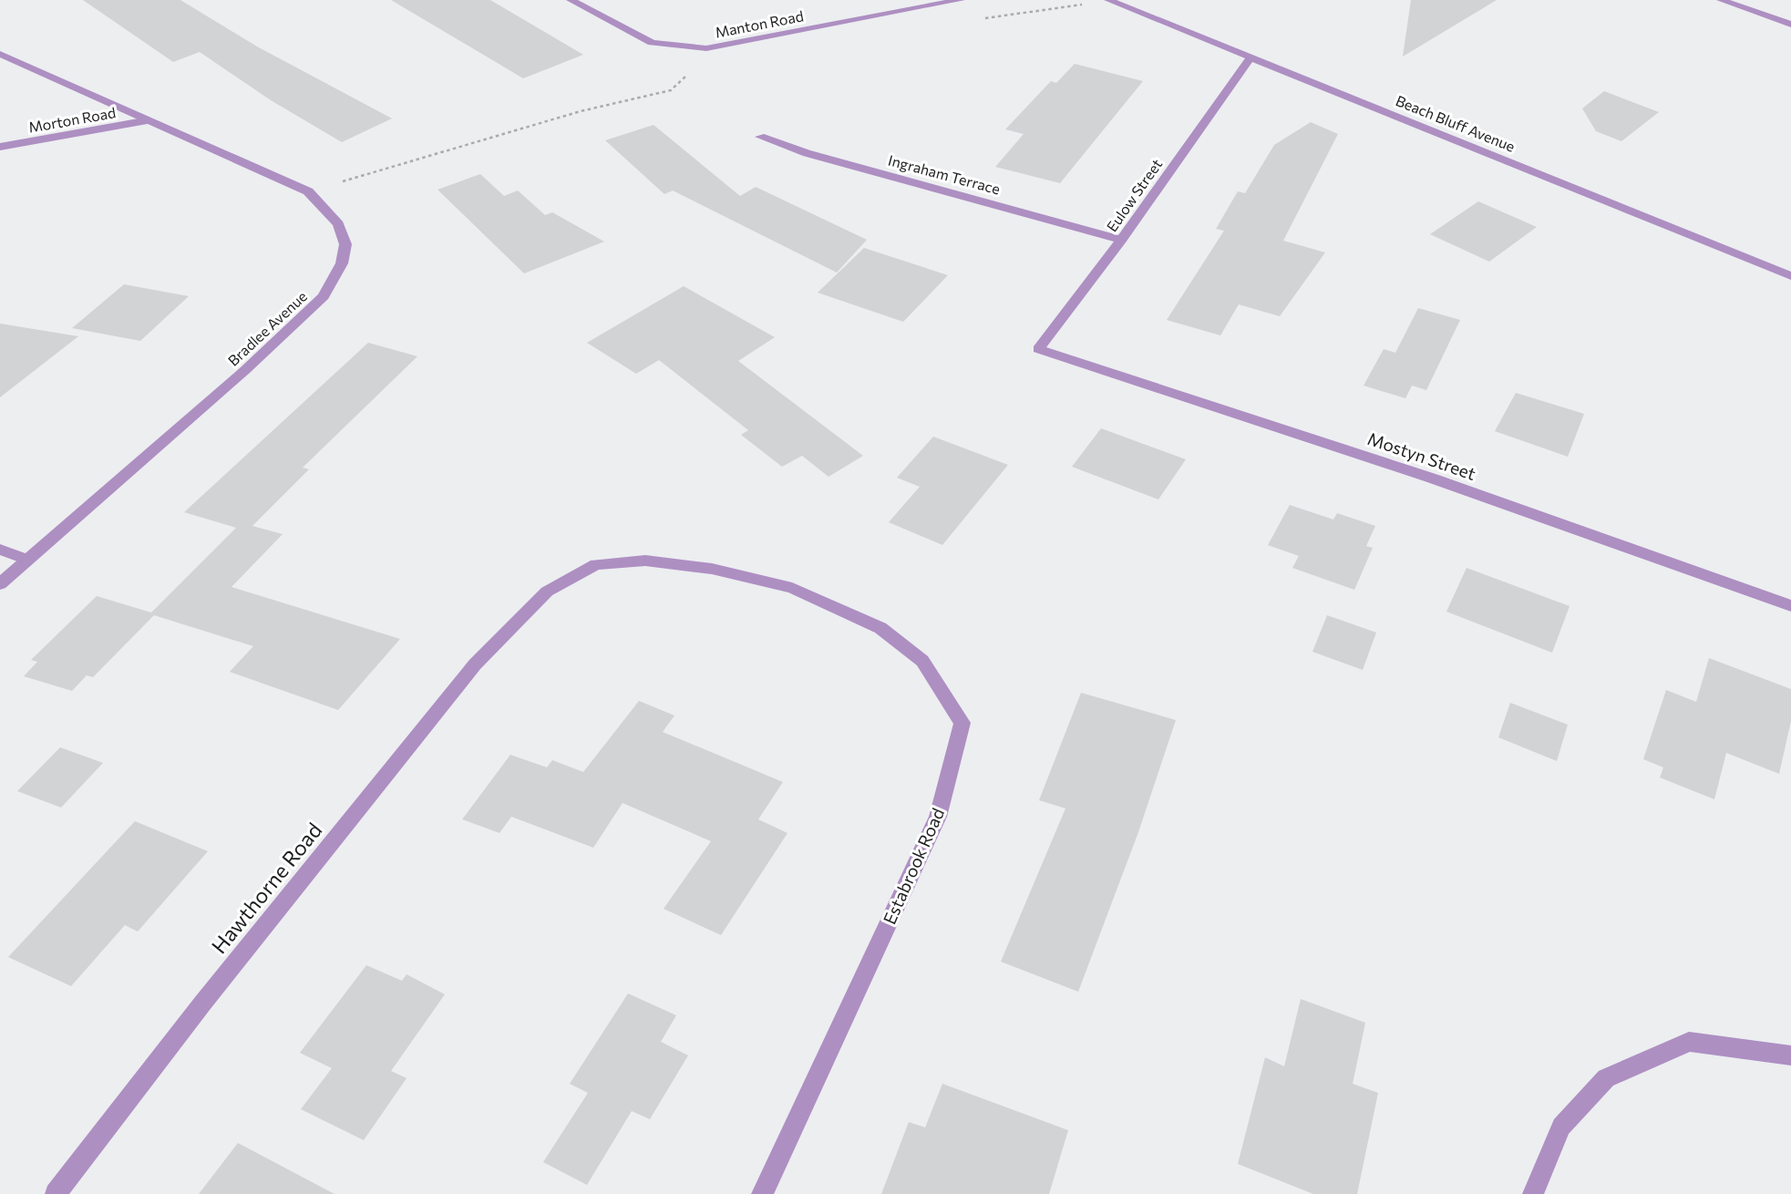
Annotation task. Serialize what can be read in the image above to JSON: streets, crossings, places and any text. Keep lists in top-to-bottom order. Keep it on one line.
{"streets":{"street":["Manton Road","Morton Road","Beach Bluff Avenue","Ingraham Terrace","Eulow Street","Bradlee Avenue","Mostyn Street","Estabrook Road","Hawthorne Road"]},"crossings":[["Morton Road","Bradlee Avenue"],["Beach Bluff Avenue","Eulow Street"],["Ingraham Terrace","Eulow Street"],["Eulow Street","Mostyn Street"],["Estabrook Road","Hawthorne Road"]]}
